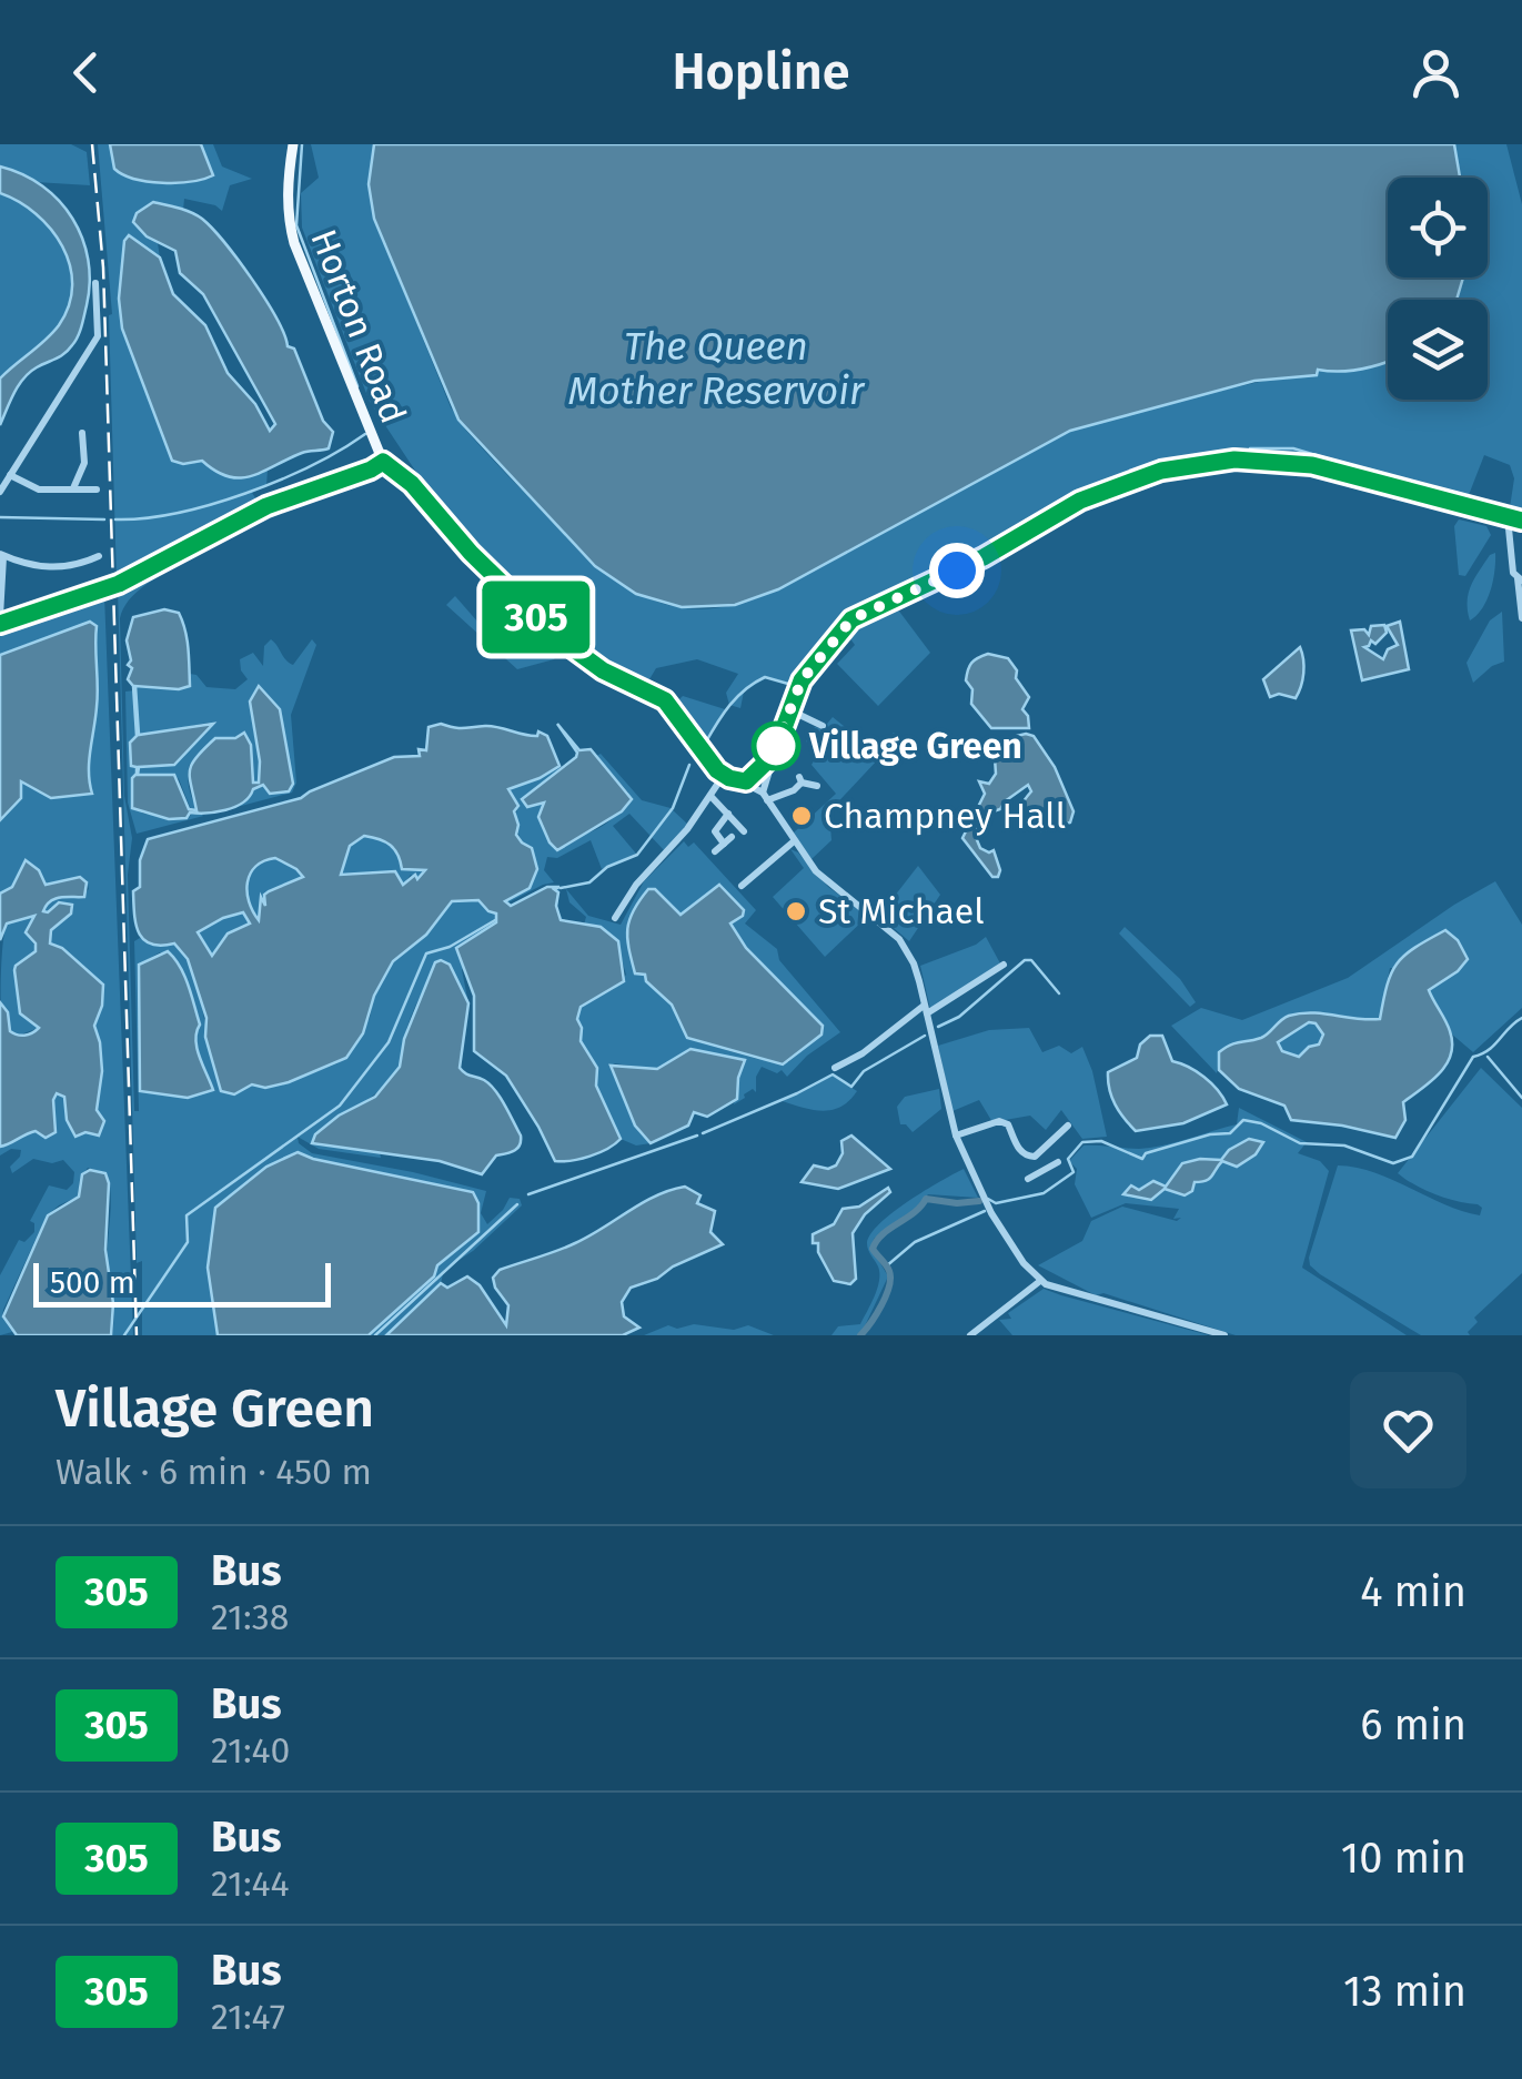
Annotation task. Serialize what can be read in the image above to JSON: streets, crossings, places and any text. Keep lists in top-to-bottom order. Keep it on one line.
{"streets":{"main road":["Horton Road"]},"water":["The Queen Mother Reservoir"],"places":["Village Green","Champney Hall","St Michael"],"lines":["bus line 305"],"scale_bar":"500 m","page":{"header":"Hopline","on_map":"305","scale":"500 m","heading":["Village Green","Walk · 6 min · 450 m"],"list":[{"mark":"305","name":"Bus","note":"21:38","value":"4 min"},{"mark":"305","name":"Bus","note":"21:40","value":"6 min"},{"mark":"305","name":"Bus","note":"21:44","value":"10 min"},{"mark":"305","name":"Bus","note":"21:47","value":"13 min"}]}}
